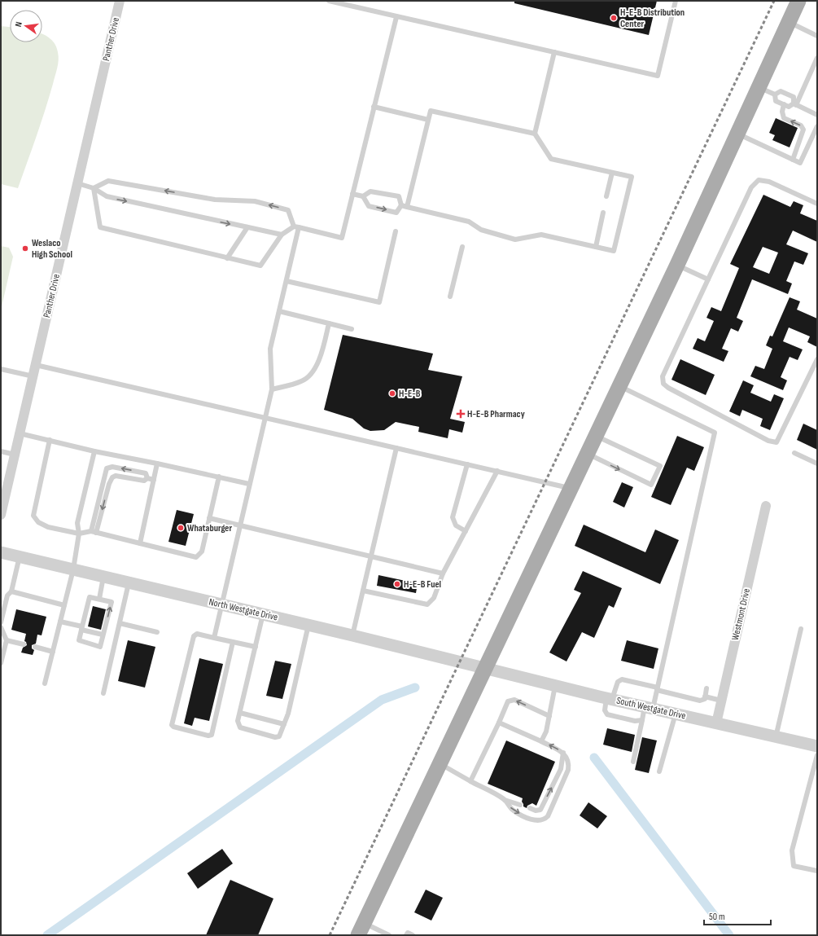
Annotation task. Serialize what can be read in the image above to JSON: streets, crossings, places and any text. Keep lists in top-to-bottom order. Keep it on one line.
{"streets":{"street":["Panther Drive","North Westgate Drive","Westmont Drive","South Westgate Drive"]},"crossings":[["North Westgate Drive","South Westgate Drive"],["Westmont Drive","South Westgate Drive"]],"places":{"other":["H-E-B Distribution Center","Weslaco High School","H-E-B","Whataburger","H-E-B Fuel"],"health":["H-E-B Pharmacy"]},"scale_bar":"50 m","north":"left"}
